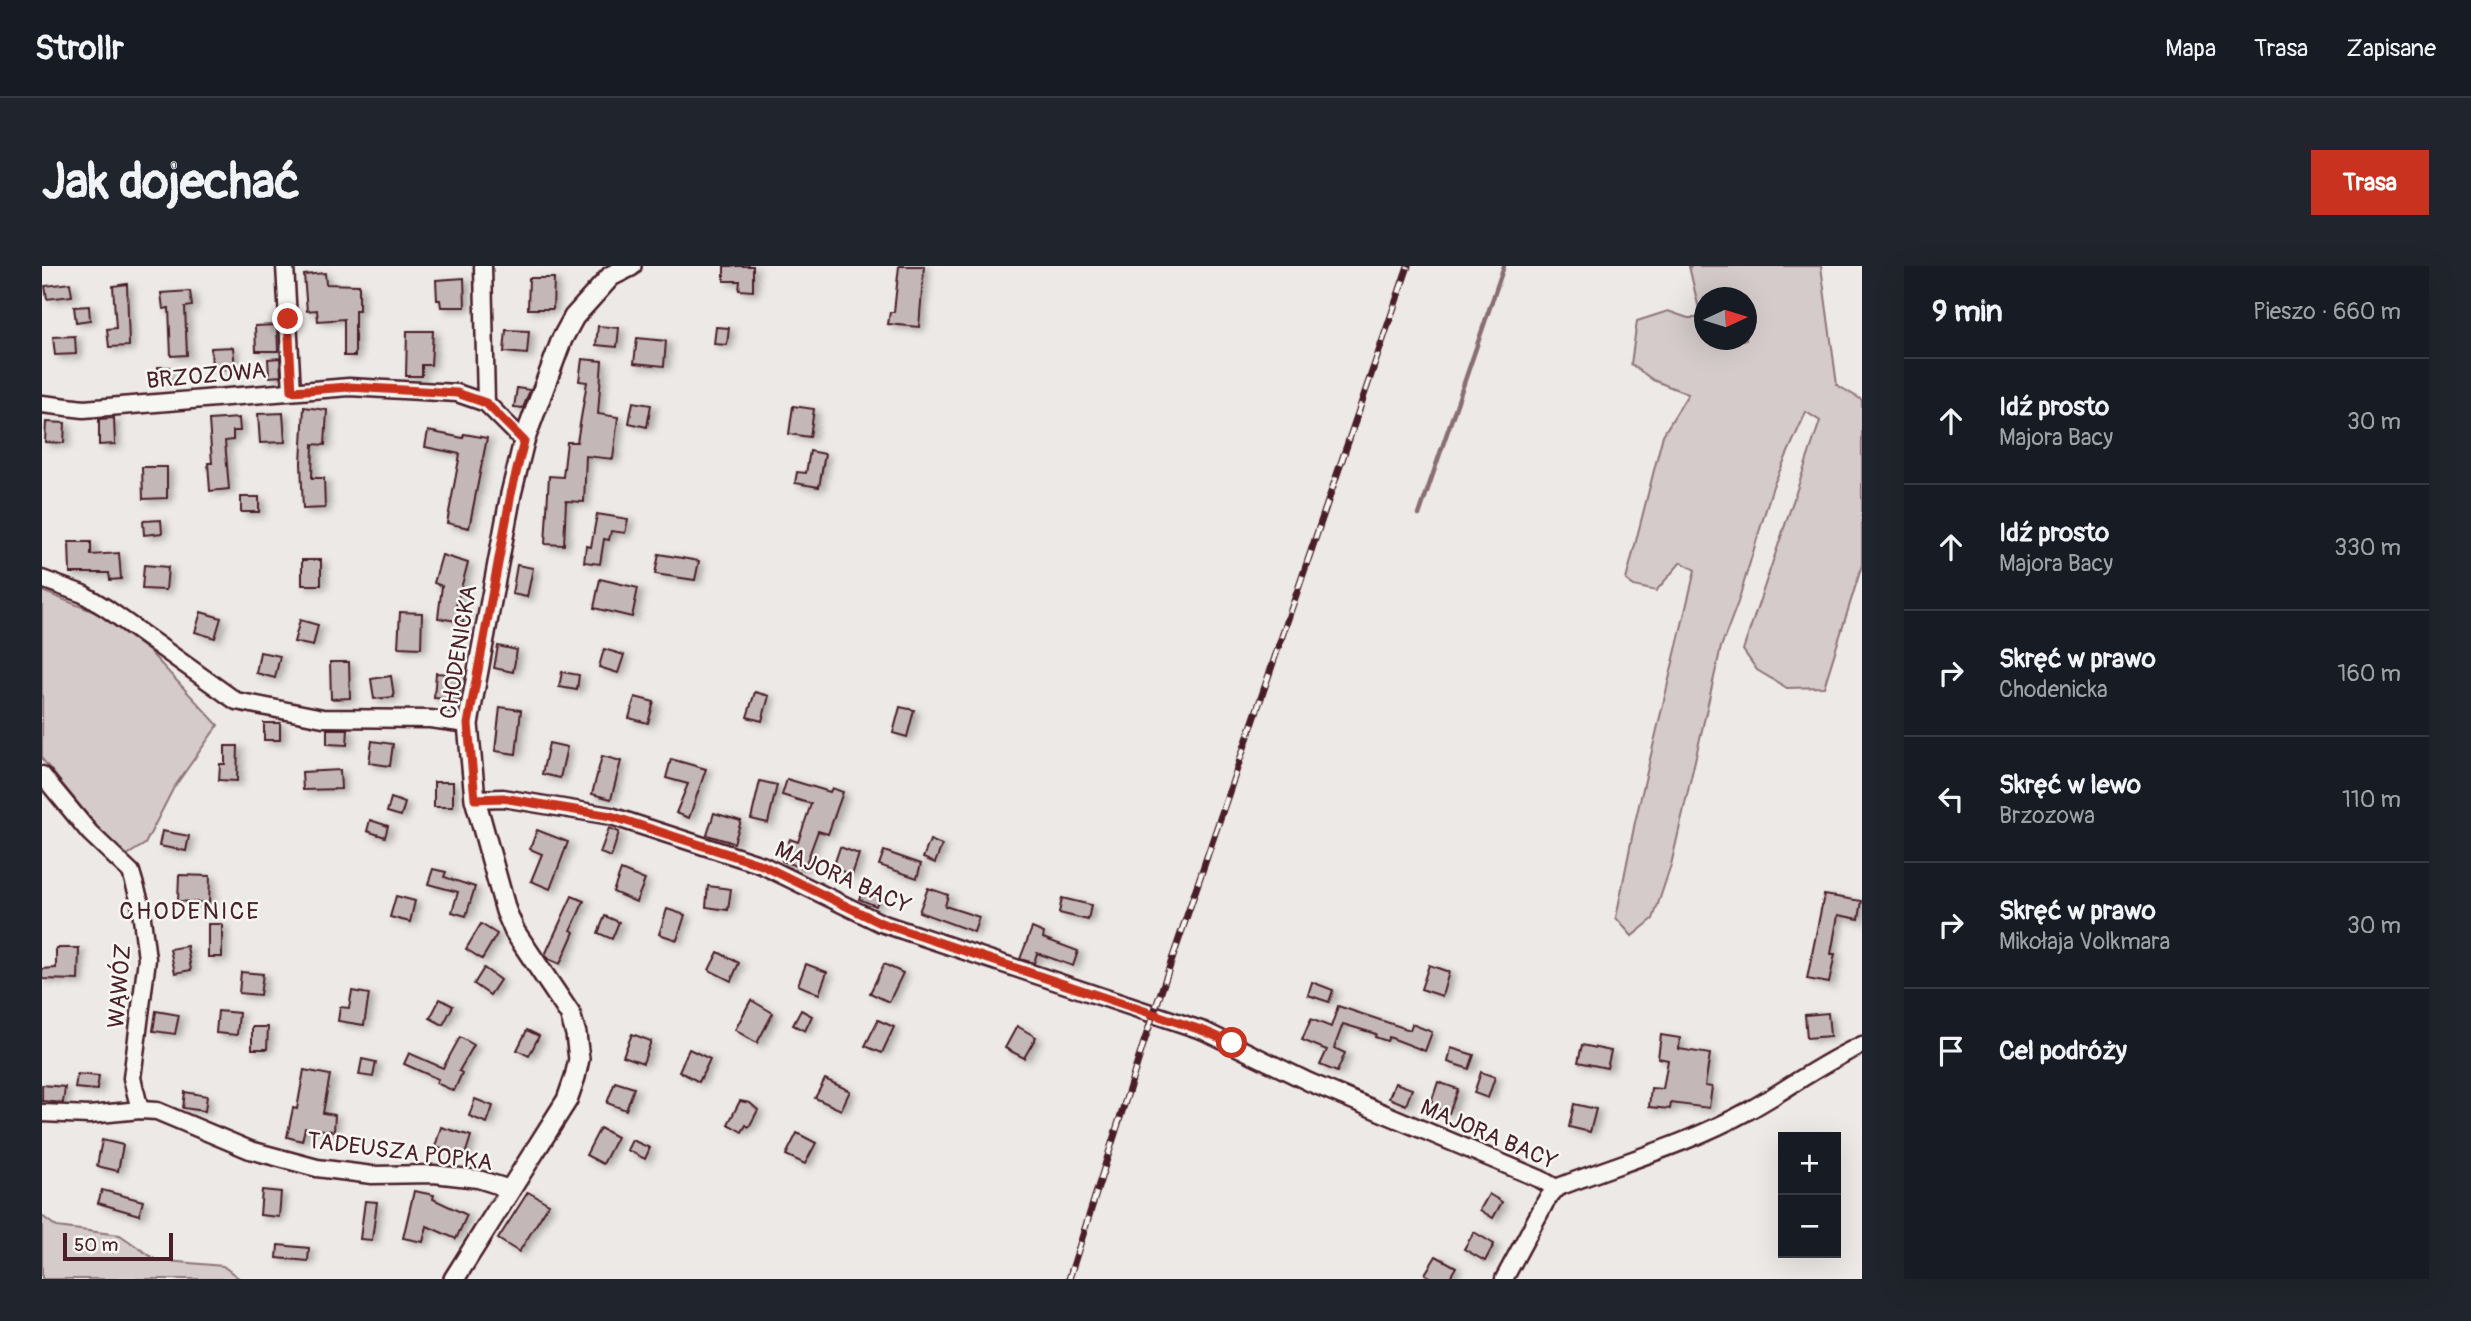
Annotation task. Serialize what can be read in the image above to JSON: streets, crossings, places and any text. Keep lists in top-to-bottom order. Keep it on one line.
{"streets":{"street":["BRZOZOWA","CHODENICKA","MAJORA BACY","WĄWÓZ","TADEUSZA POPKA"]},"crossings":[["BRZOZOWA","CHODENICKA"],["CHODENICKA","MAJORA BACY"],["CHODENICKA","TADEUSZA POPKA"],["WĄWÓZ","TADEUSZA POPKA"]],"districts":["CHODENICE"],"scale_bar":"50 m","north":"right","page":{"header":"Strollr","nav":["Mapa","Trasa","Zapisane"],"buttons":"Trasa","title":"Jak dojechać","heading":["9 min","Pieszo · 660 m"],"list":[["Idź prosto","Majora Bacy","30 m"],["Idź prosto","Majora Bacy","330 m"],["Skręć w prawo","Chodenicka","160 m"],["Skręć w lewo","Brzozowa","110 m"],["Skręć w prawo","Mikołaja Volkmara","30 m"],"Cel podróży"],"map_buttons":["+","−"],"scale":"50 m"}}
